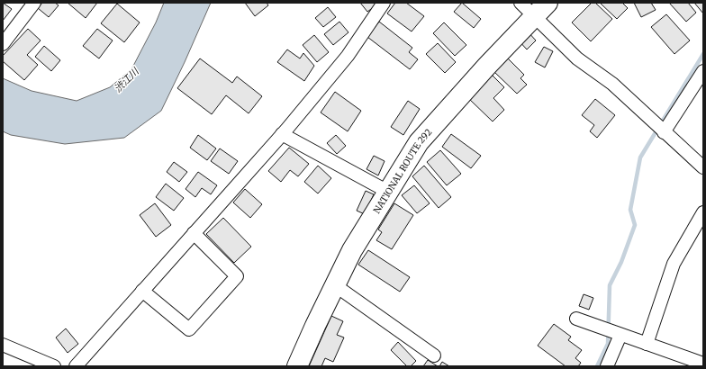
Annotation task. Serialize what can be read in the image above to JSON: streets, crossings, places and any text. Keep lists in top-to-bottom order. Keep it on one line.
{"streets":{"highway":["NATIONAL ROUTE 292"]},"water":["渋江川"]}
